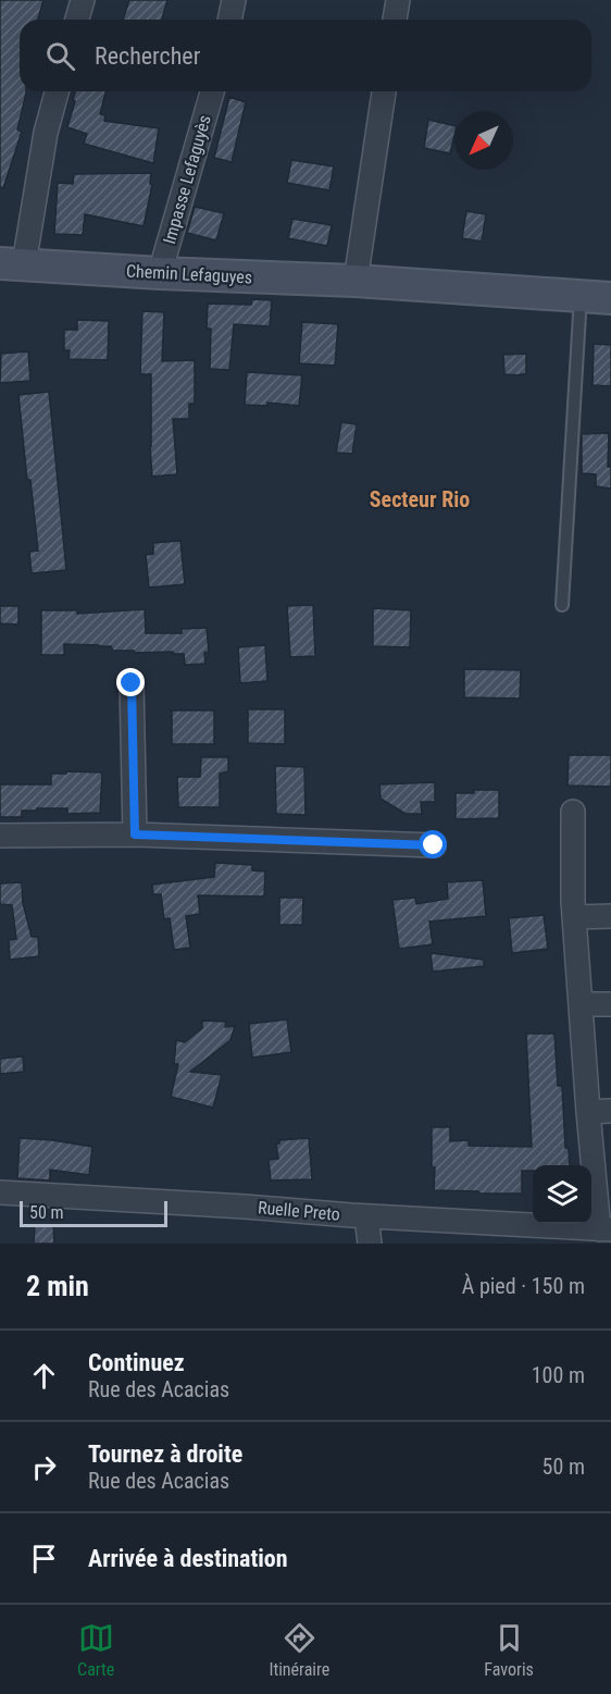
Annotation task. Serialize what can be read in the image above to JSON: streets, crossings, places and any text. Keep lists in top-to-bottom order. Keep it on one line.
{"streets":{"main road":["Chemin Lefaguyes"],"street":["Impasse Lefaguyès","Ruelle Preto"]},"crossings":[["Impasse Lefaguyès","Chemin Lefaguyes"]],"districts":["Secteur Rio"],"scale_bar":"50 m","north":"bottom left","page":{"search":"Rechercher","scale":"50 m","heading":["2 min","À pied · 150 m"],"list":[["Continuez","Rue des Acacias","100 m"],["Tournez à droite","Rue des Acacias","50 m"],"Arrivée à destination"],"nav":["Carte","Itinéraire","Favoris"]}}
